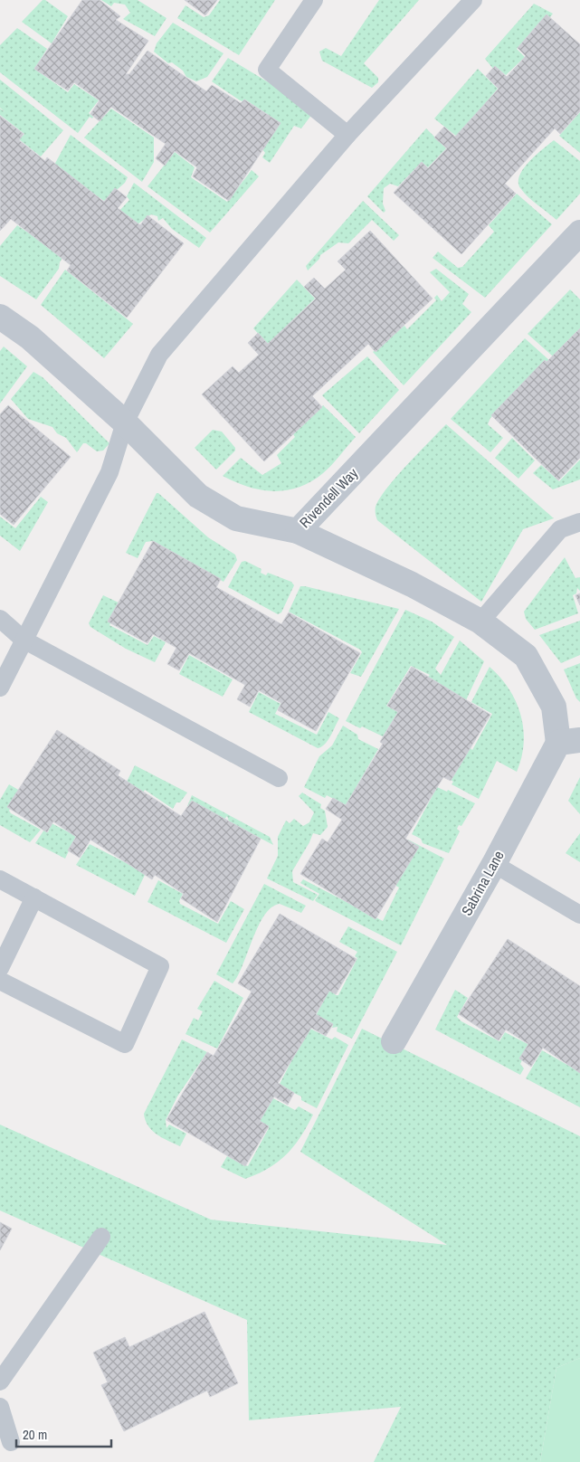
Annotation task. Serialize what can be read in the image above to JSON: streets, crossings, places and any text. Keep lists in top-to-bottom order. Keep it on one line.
{"streets":{"street":["Rivendell Way","Sabrina Lane"]},"scale_bar":"20 m"}
